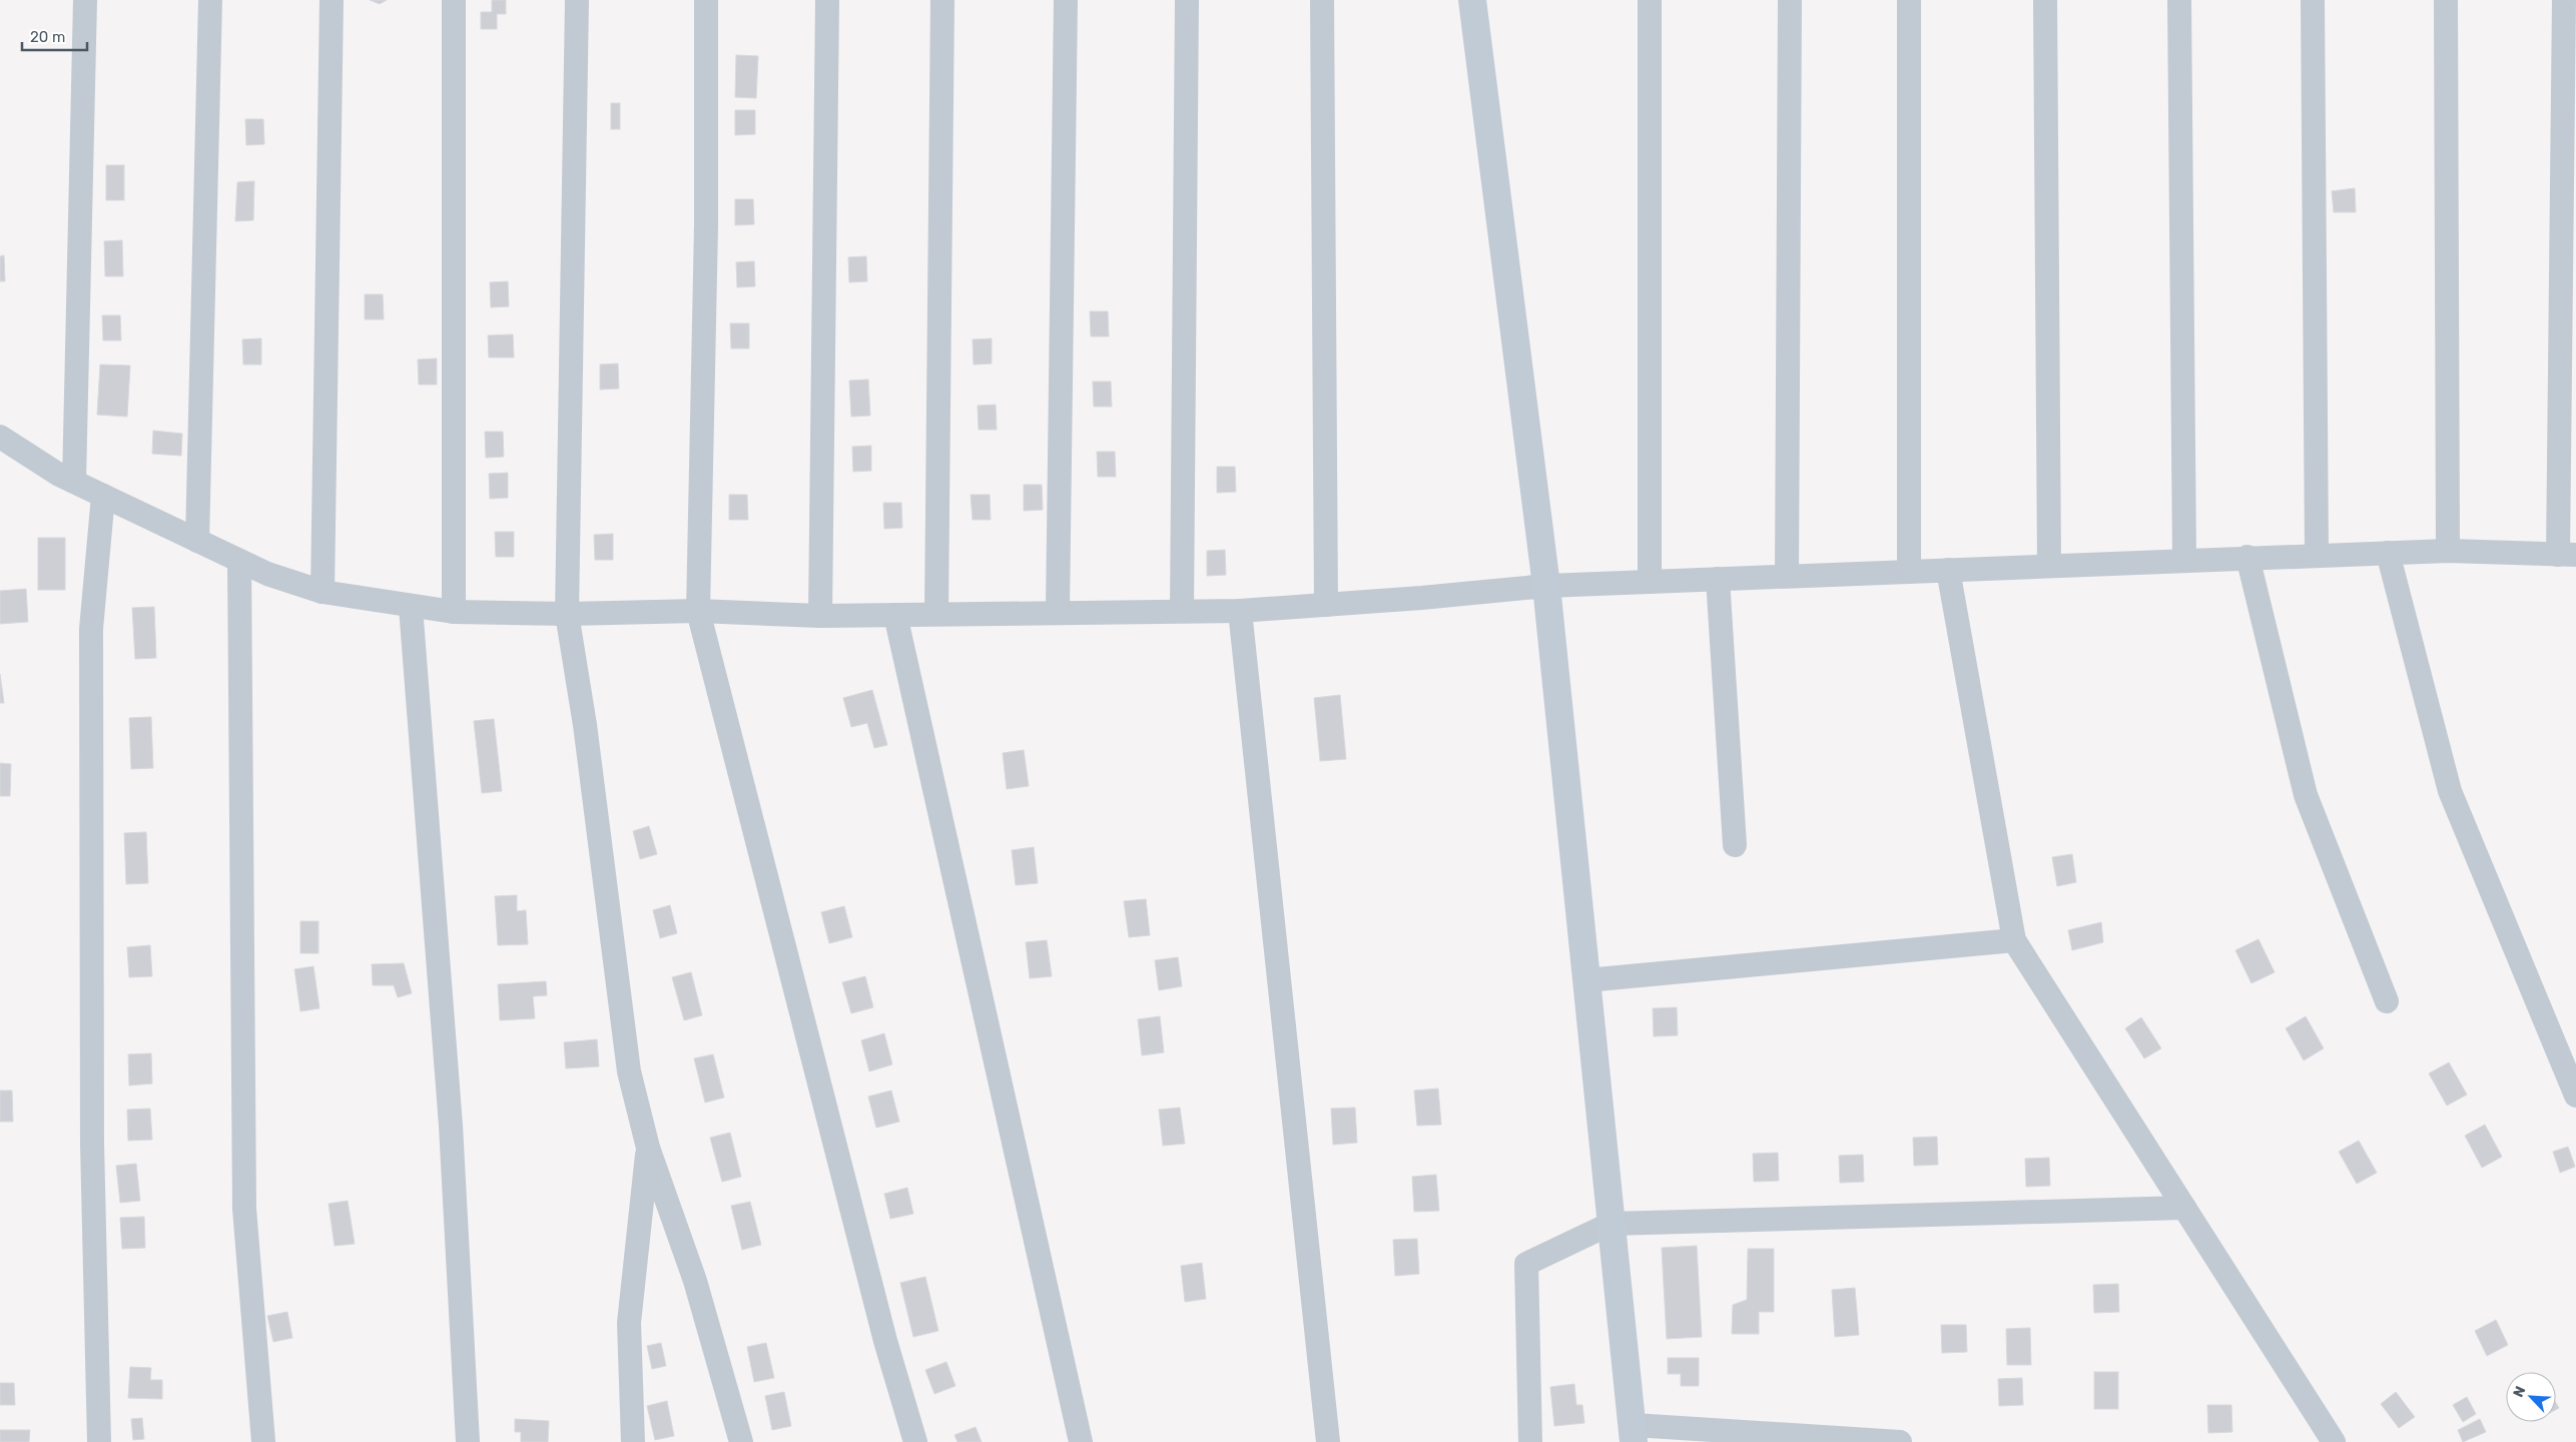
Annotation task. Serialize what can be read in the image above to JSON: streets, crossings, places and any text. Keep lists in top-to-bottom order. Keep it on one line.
{"scale_bar":"20 m","north":"top left"}
